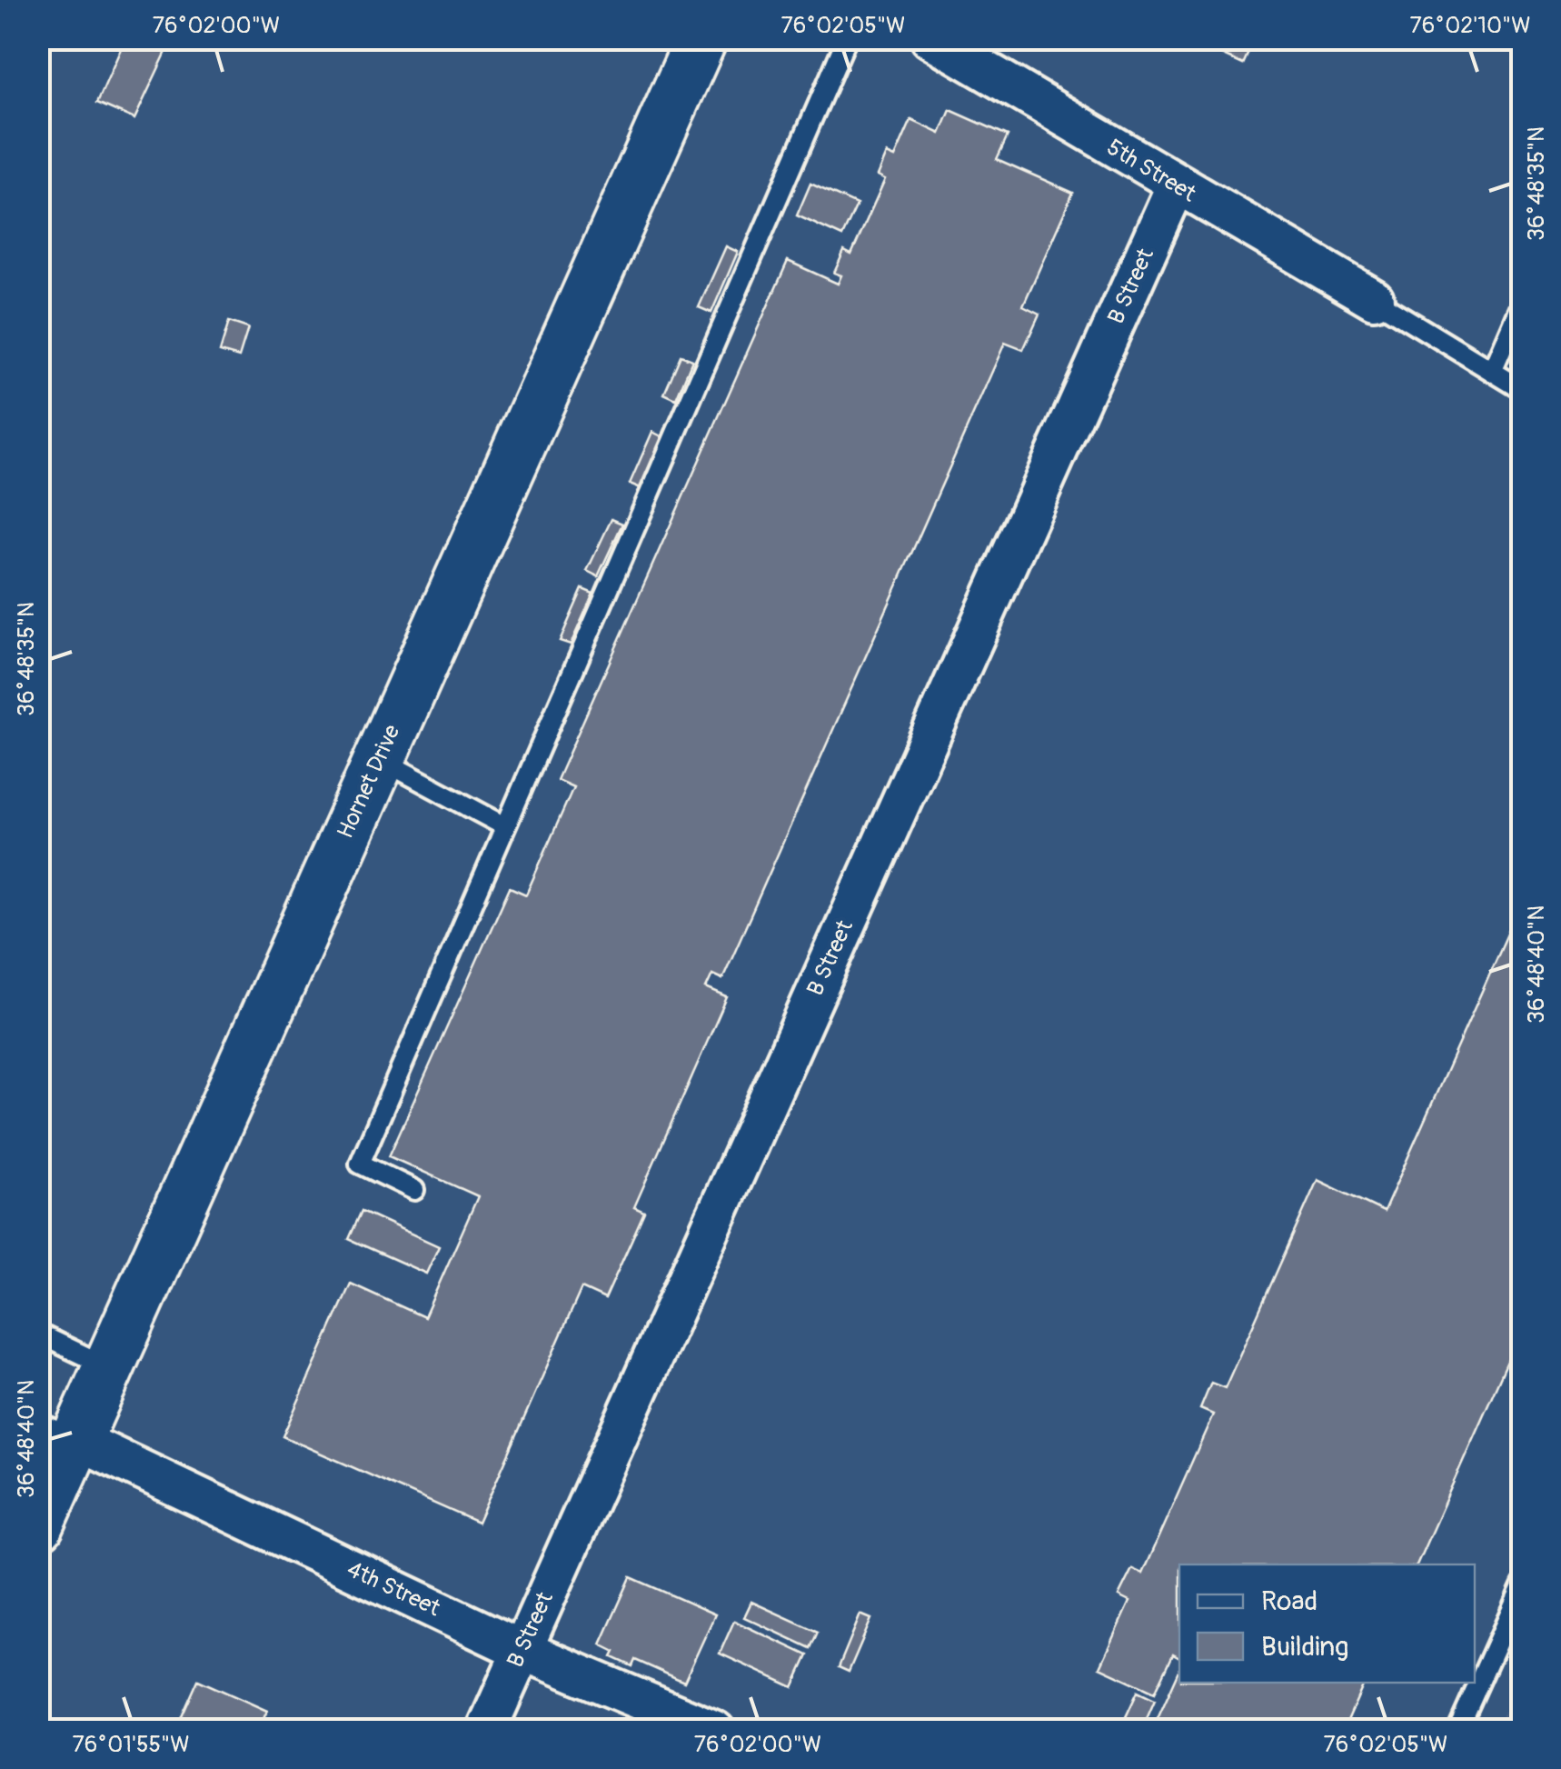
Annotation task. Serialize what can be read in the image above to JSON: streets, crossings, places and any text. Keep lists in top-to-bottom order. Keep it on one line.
{"streets":{"main road":["Hornet Drive"],"street":["5th Street","B Street","4th Street"]},"crossings":[["5th Street","B Street"],["B Street","4th Street"],["Hornet Drive","4th Street"]],"legend":["Road","Building"],"coordinates":["76°02'00\"W","76°02'05\"W","76°02'10\"W","36°48'35\"N","36°48'40\"N","76°01'55\"W"]}
